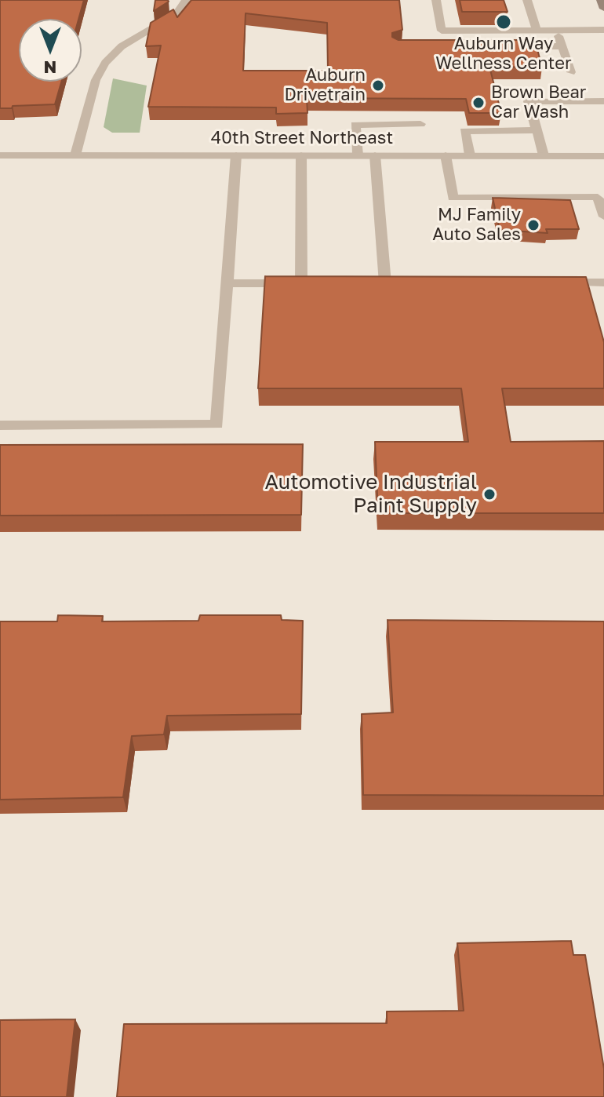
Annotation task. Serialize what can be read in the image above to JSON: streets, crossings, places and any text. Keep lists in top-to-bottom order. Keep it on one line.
{"streets":{"street":["40th Street Northeast"]},"places":["Auburn Way Wellness Center","Auburn Drivetrain","Brown Bear Car Wash","MJ Family Auto Sales","Automotive Industrial Paint Supply"],"north":"bottom"}
